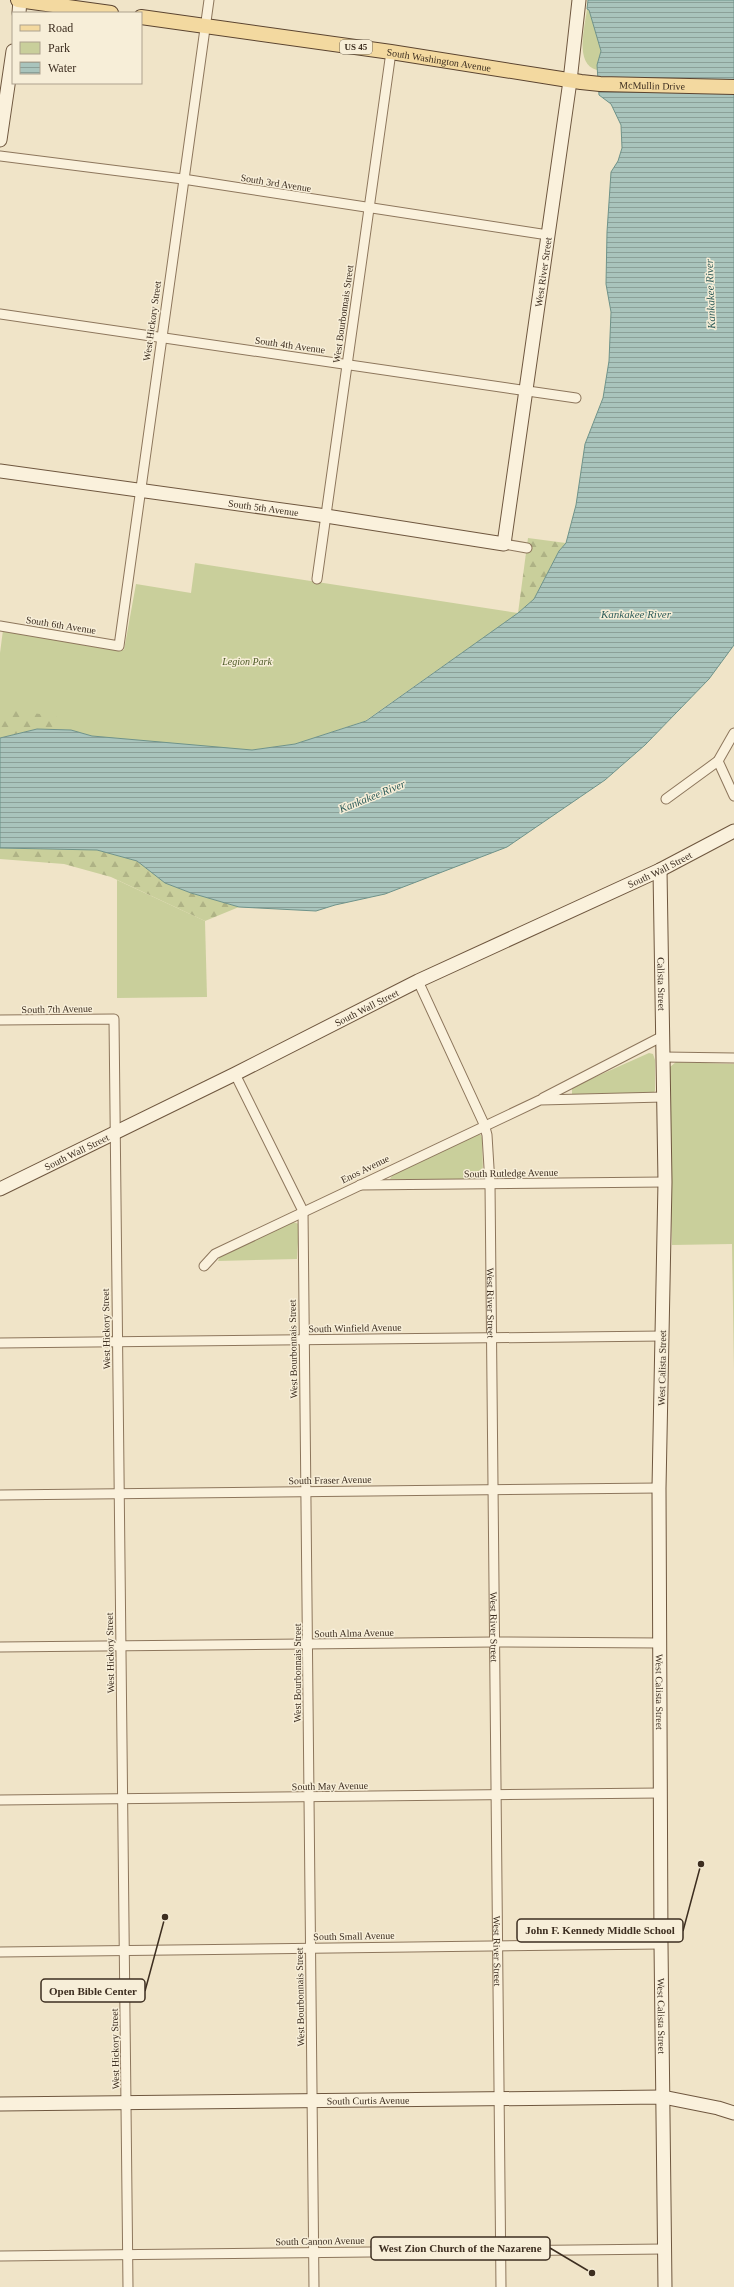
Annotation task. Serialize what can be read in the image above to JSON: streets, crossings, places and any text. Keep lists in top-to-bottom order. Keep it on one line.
{"streets":{"main road":["US 45","South Washington Avenue","McMullin Drive"],"street":["South 3rd Avenue","West River Street","West Bourbonnais Street","West Hickory Street","South 4th Avenue","South 5th Avenue","South 6th Avenue","South Wall Street","Calista Street","South 7th Avenue","Enos Avenue","South Rutledge Avenue","South Winfield Avenue","West Calista Street","South Fraser Avenue","South Alma Avenue","South May Avenue","South Small Avenue","South Curtis Avenue","South Cannon Avenue"]},"crossings":[["South Washington Avenue","McMullin Drive"],["South Washington Avenue","West River Street"],["South Washington Avenue","West Bourbonnais Street"],["South Washington Avenue","West Hickory Street"],["McMullin Drive","West River Street"],["South 3rd Avenue","West River Street"],["South 3rd Avenue","West Bourbonnais Street"],["South 3rd Avenue","West Hickory Street"],["West River Street","South 4th Avenue"],["West River Street","South 5th Avenue"],["West River Street","South Wall Street"],["West River Street","Enos Avenue"],["West River Street","South Rutledge Avenue"],["West River Street","South Winfield Avenue"],["West River Street","South Fraser Avenue"],["West River Street","South Alma Avenue"],["West River Street","South May Avenue"],["West River Street","South Small Avenue"],["West River Street","South Curtis Avenue"],["West River Street","South Cannon Avenue"],["West Bourbonnais Street","South 4th Avenue"],["West Bourbonnais Street","South 5th Avenue"],["West Bourbonnais Street","South Wall Street"],["West Bourbonnais Street","Enos Avenue"],["West Bourbonnais Street","South Winfield Avenue"],["West Bourbonnais Street","South Fraser Avenue"],["West Bourbonnais Street","South Alma Avenue"],["West Bourbonnais Street","South May Avenue"],["West Bourbonnais Street","South Small Avenue"],["West Bourbonnais Street","South Curtis Avenue"],["West Bourbonnais Street","South Cannon Avenue"],["West Hickory Street","South 4th Avenue"],["West Hickory Street","South 5th Avenue"],["West Hickory Street","South 6th Avenue"],["West Hickory Street","South Wall Street"],["West Hickory Street","South 7th Avenue"],["West Hickory Street","South Winfield Avenue"],["West Hickory Street","South Fraser Avenue"],["West Hickory Street","South Alma Avenue"],["West Hickory Street","South May Avenue"],["West Hickory Street","South Small Avenue"],["West Hickory Street","South Curtis Avenue"],["West Hickory Street","South Cannon Avenue"],["South Wall Street","Calista Street"],["Calista Street","Enos Avenue"],["Calista Street","West Calista Street"],["Enos Avenue","South Rutledge Avenue"],["Enos Avenue","West Calista Street"],["South Rutledge Avenue","West Calista Street"],["South Winfield Avenue","West Calista Street"],["West Calista Street","South Fraser Avenue"],["West Calista Street","South Alma Avenue"],["West Calista Street","South May Avenue"],["West Calista Street","South Small Avenue"],["West Calista Street","South Curtis Avenue"],["West Calista Street","South Cannon Avenue"]],"water":["Kankakee River"],"parks":["Legion Park"],"places":["John F. Kennedy Middle School","Open Bible Center","West Zion Church of the Nazarene"],"legend":["Road","Park","Water"]}
